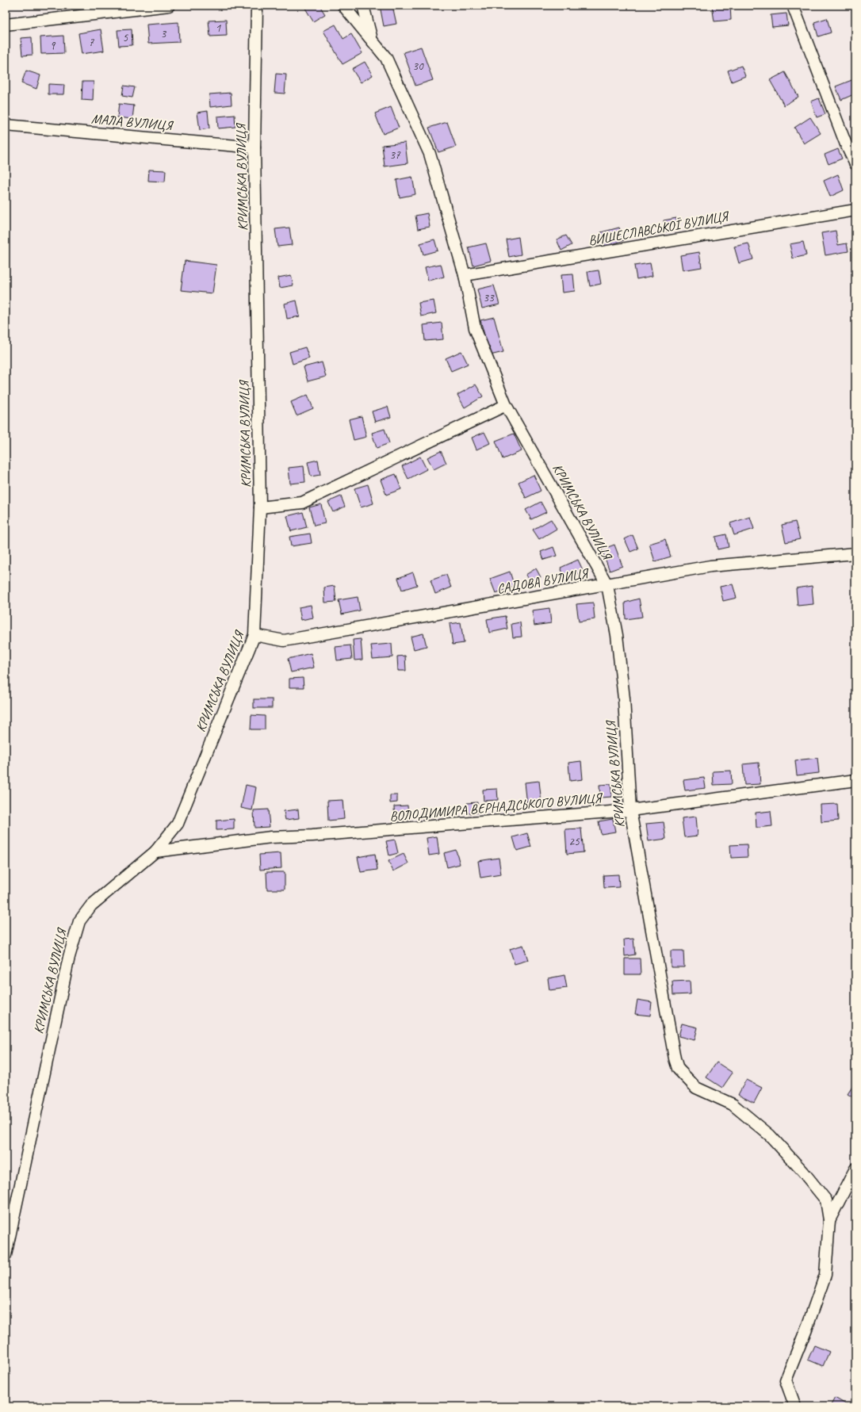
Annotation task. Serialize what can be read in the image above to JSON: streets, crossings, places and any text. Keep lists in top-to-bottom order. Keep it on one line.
{"streets":{"street":["МАЛА ВУЛИЦЯ","КРИМСЬКА ВУЛИЦЯ","ВИШЕСЛАВСЬКОЇ ВУЛИЦЯ","САДОВА ВУЛИЦЯ","ВОЛОДИМИРА ВЕРНАДСЬКОГО ВУЛИЦЯ"]},"crossings":[["МАЛА ВУЛИЦЯ","КРИМСЬКА ВУЛИЦЯ"],["КРИМСЬКА ВУЛИЦЯ","ВИШЕСЛАВСЬКОЇ ВУЛИЦЯ"],["КРИМСЬКА ВУЛИЦЯ","САДОВА ВУЛИЦЯ"],["КРИМСЬКА ВУЛИЦЯ","ВОЛОДИМИРА ВЕРНАДСЬКОГО ВУЛИЦЯ"]],"house_numbers":["1","3","5","7","9","30","37","33","25"]}
